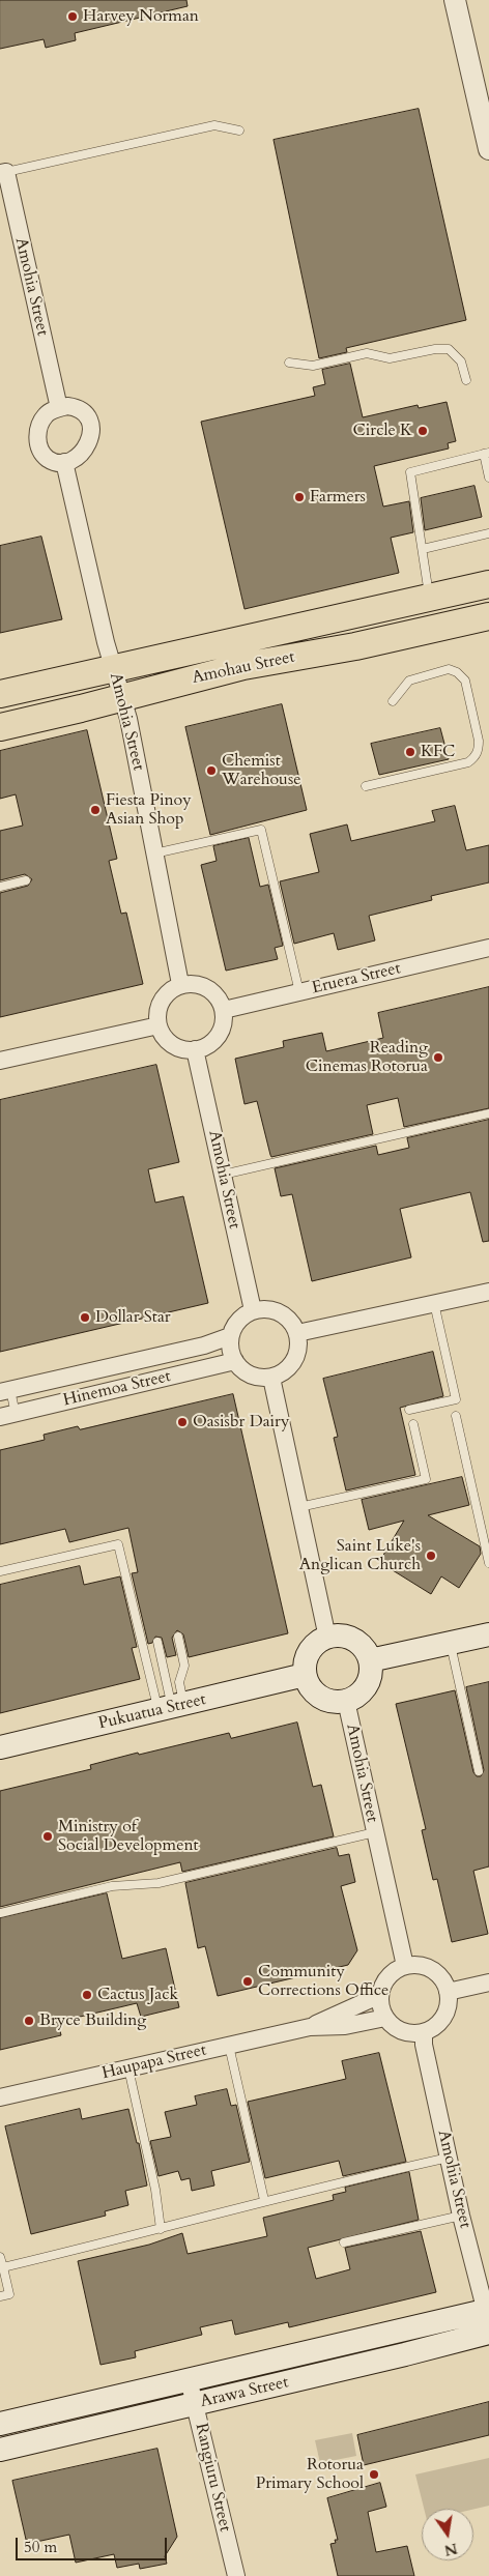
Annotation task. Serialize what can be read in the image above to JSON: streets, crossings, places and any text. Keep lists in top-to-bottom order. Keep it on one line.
{"streets":{"main road":["Amohia Street","Amohau Street","Pukuatua Street","Arawa Street"],"street":["Eruera Street","Hinemoa Street","Haupapa Street","Rangiuru Street"]},"crossings":[["Amohia Street","Amohau Street"],["Amohia Street","Eruera Street"],["Amohia Street","Hinemoa Street"],["Amohia Street","Pukuatua Street"],["Amohia Street","Haupapa Street"],["Amohia Street","Arawa Street"],["Arawa Street","Rangiuru Street"]],"places":["Harvey Norman","Circle K","Farmers","KFC","Chemist Warehouse","Fiesta Pinoy Asian Shop","Reading Cinemas Rotorua","Dollar Star","Oasisbr Dairy","Saint Luke's Anglican Church","Ministry of Social Development","Community Corrections Office","Cactus Jack","Bryce Building","Rotorua Primary School"],"scale_bar":"50 m","north":"bottom"}
